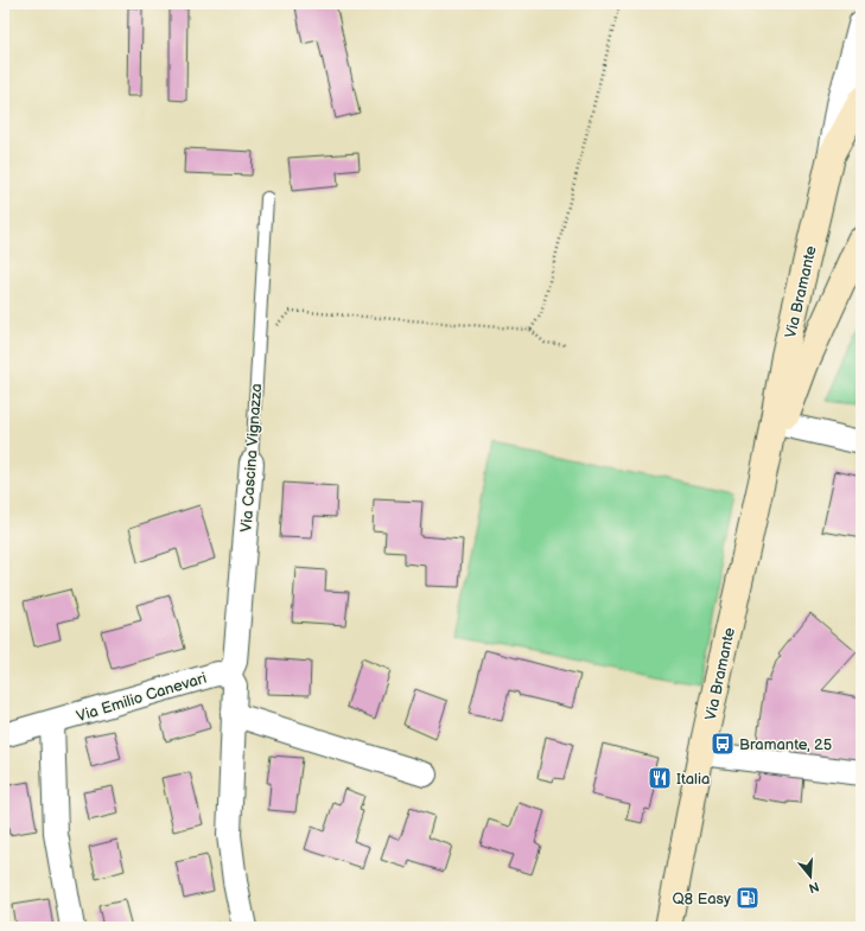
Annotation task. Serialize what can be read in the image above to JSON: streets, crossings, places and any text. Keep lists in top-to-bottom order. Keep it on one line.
{"streets":{"main road":["Via Bramante"],"street":["Via Cascina Vignazza","Via Emilio Canevari"]},"crossings":[["Via Cascina Vignazza","Via Emilio Canevari"]],"places":{"bus stop":["Bramante, 25"],"restaurant":["Italia"],"fuel station":["Q8 Easy"]},"north":"bottom"}
